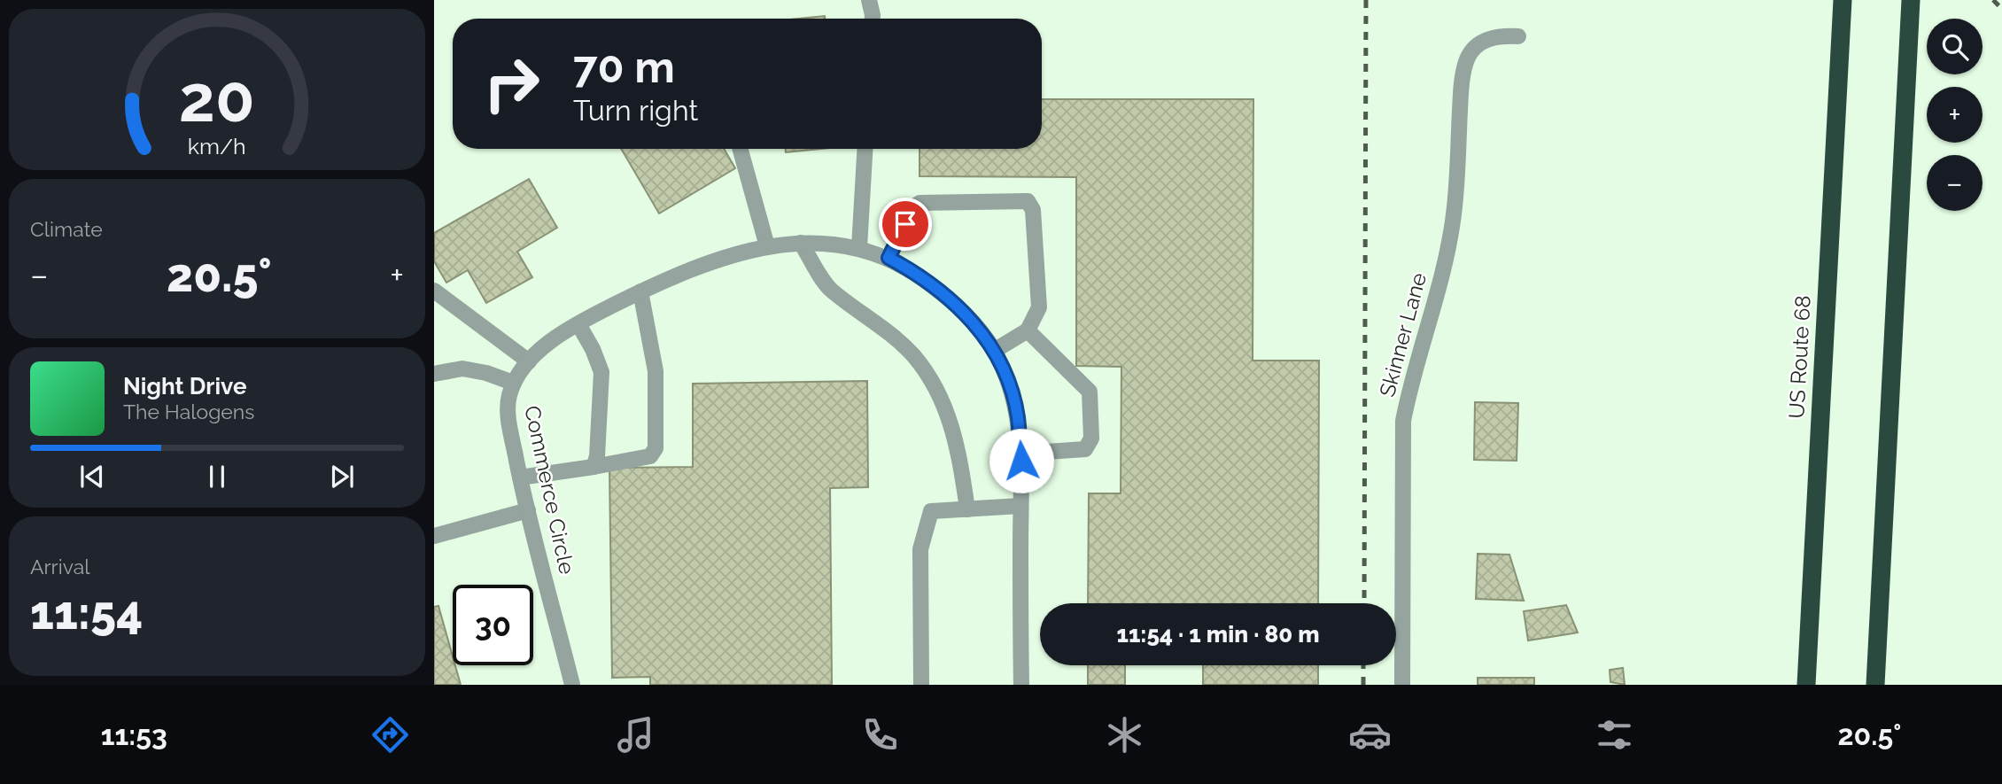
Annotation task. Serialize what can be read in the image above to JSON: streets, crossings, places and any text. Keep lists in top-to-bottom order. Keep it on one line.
{"streets":{"highway":["US Route 68"],"street":["Skinner Lane","Commerce Circle"]},"page":{"map_buttons":["+","−"],"turn":["70 m","Turn right"],"tile":["Climate",["Arrival","11:54"]],"heat":["−","20.5°","+"],"song":["Night Drive","The Halogens"],"limit":"30","trip":"11:54 · 1 min · 80 m","tabs":["11:53","20.5°"],"gauge":["20","km/h"]}}
